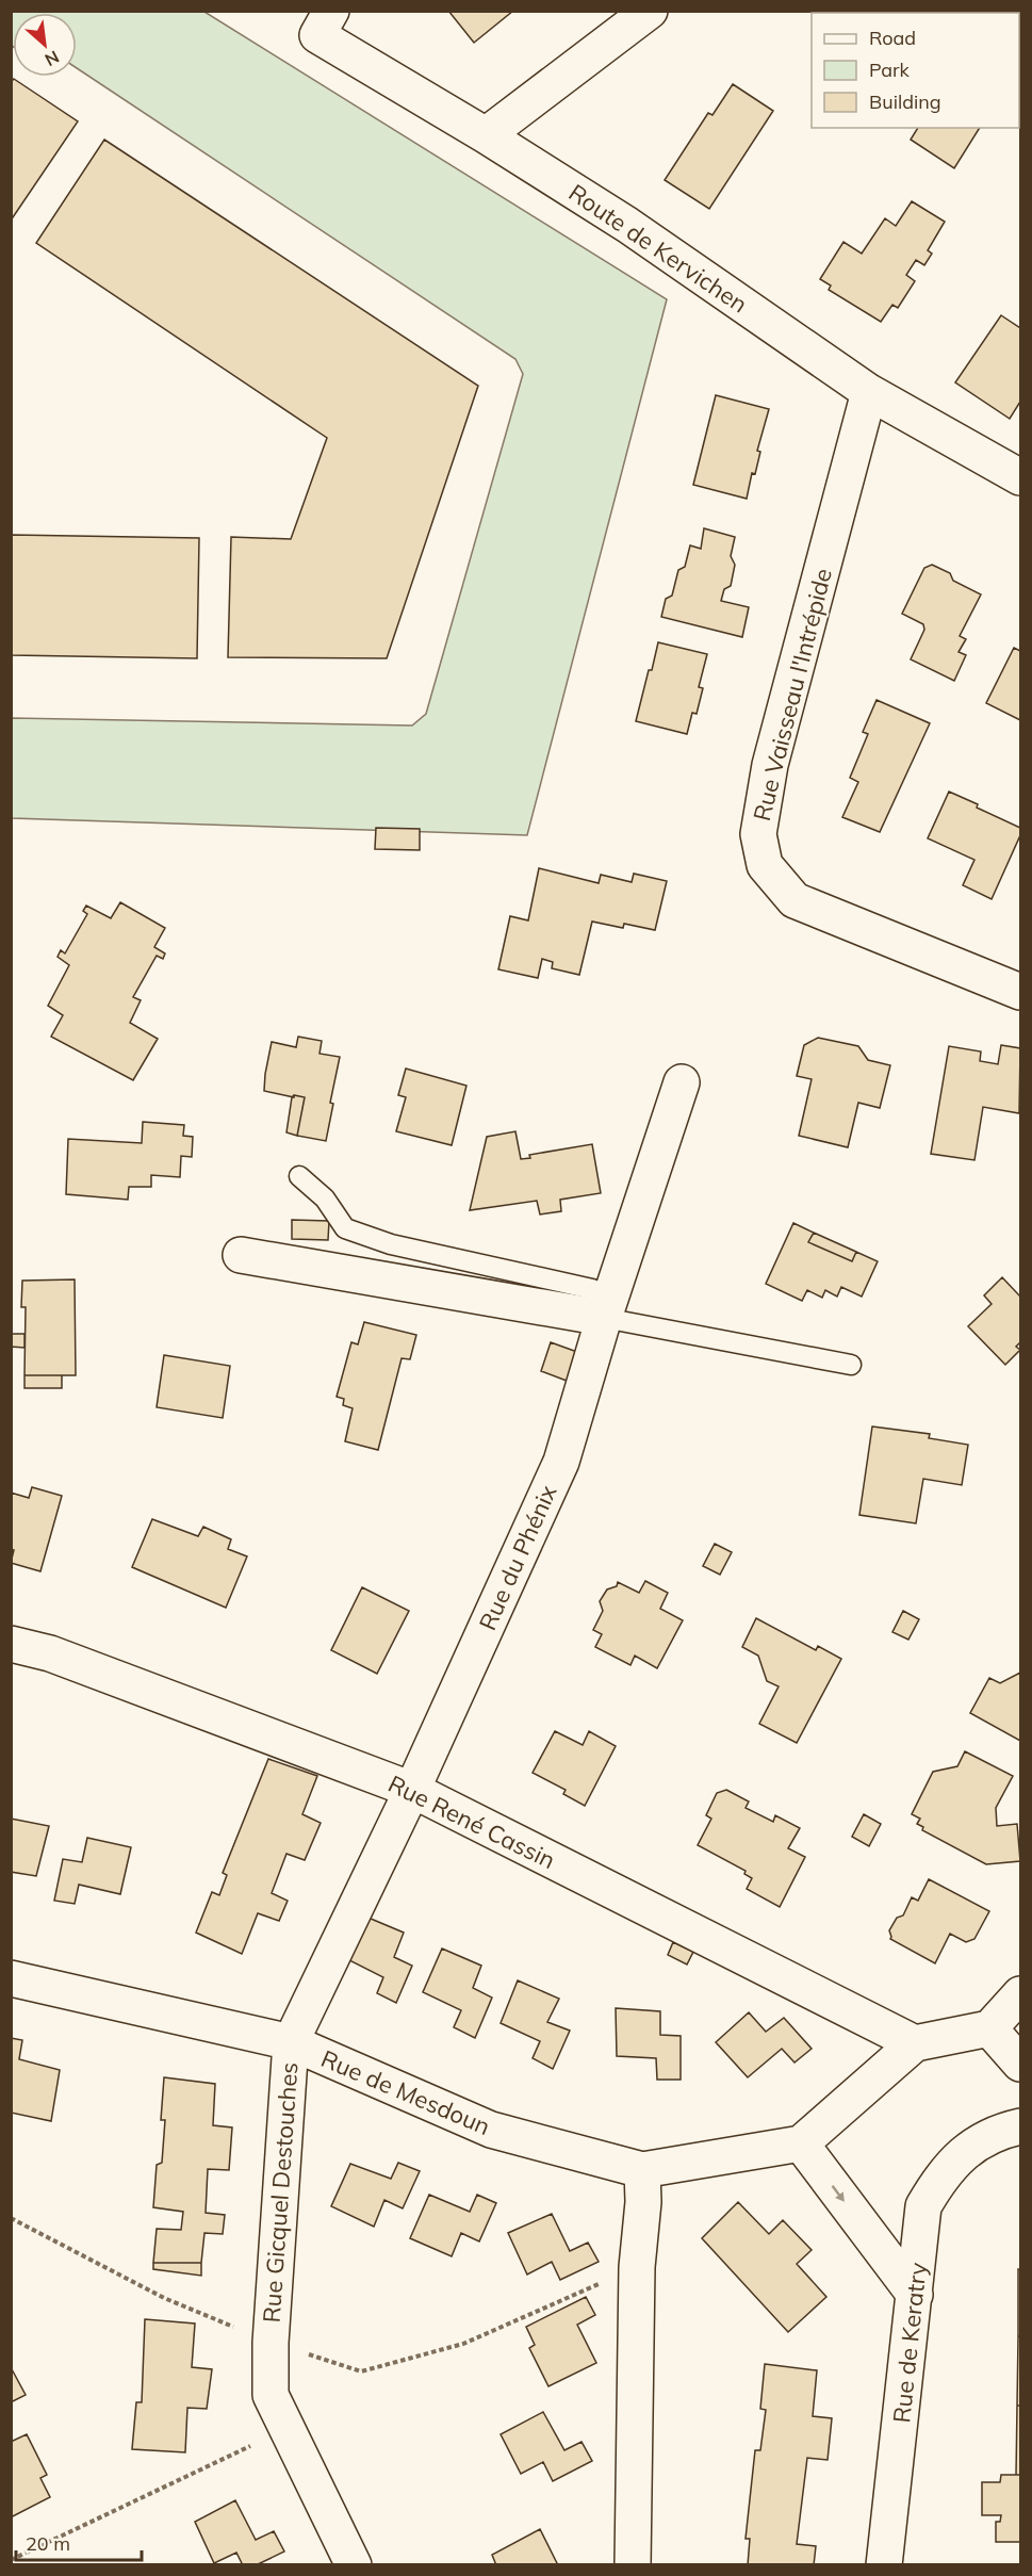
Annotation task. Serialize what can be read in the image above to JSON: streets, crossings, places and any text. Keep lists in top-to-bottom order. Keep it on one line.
{"streets":{"street":["Route de Kervichen","Rue Vaisseau l'Intrépide","Rue du Phénix","Rue René Cassin","Rue de Mesdoun","Rue Gicquel Destouches","Rue de Keratry"]},"crossings":[["Route de Kervichen","Rue Vaisseau l'Intrépide"],["Rue du Phénix","Rue René Cassin"],["Rue du Phénix","Rue Gicquel Destouches"],["Rue René Cassin","Rue Gicquel Destouches"],["Rue de Mesdoun","Rue Gicquel Destouches"]],"legend":["Road","Park","Building"],"scale_bar":"20 m","north":"bottom right"}
